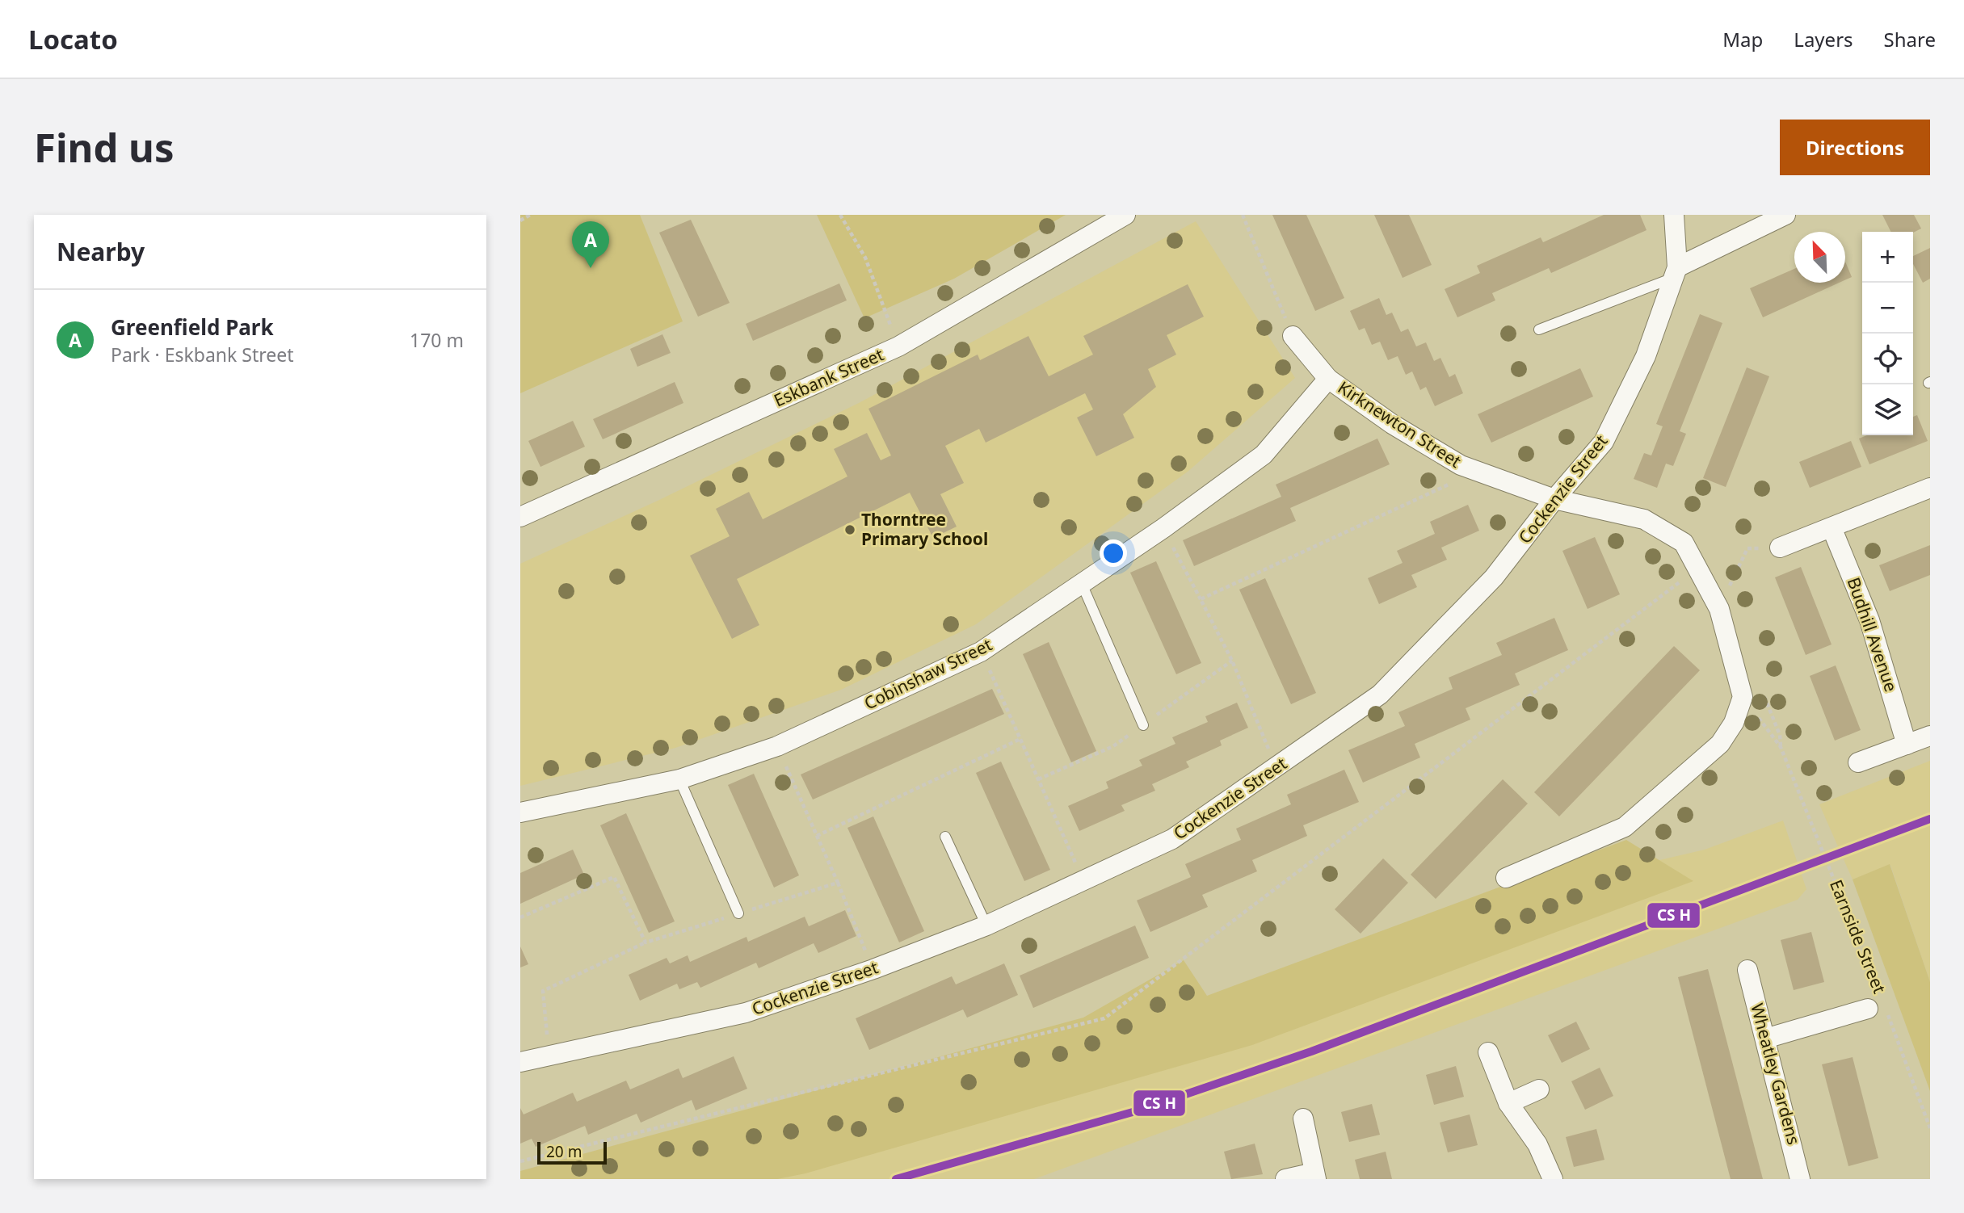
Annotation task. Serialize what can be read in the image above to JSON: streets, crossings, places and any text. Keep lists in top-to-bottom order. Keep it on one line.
{"streets":{"street":["Eskbank Street","Kirknewton Street","Cockenzie Street","Budhill Avenue","Cobinshaw Street","Wheatley Gardens"],"path":["Earnside Street"]},"crossings":[["Kirknewton Street","Cockenzie Street"],["Kirknewton Street","Cobinshaw Street"],["Kirknewton Street","Earnside Street"]],"places":["Thorntree Primary School"],"scale_bar":"20 m","north":"top left","page":{"header":"Locato","nav":["Map","Layers","Share"],"buttons":"Directions","title":"Find us","heading":"Nearby","pins":"A","map_buttons":["+","−"],"list":[{"mark":"A","name":"Greenfield Park","note":"Park · Eskbank Street","value":"170 m"}],"scale":"20 m"}}
